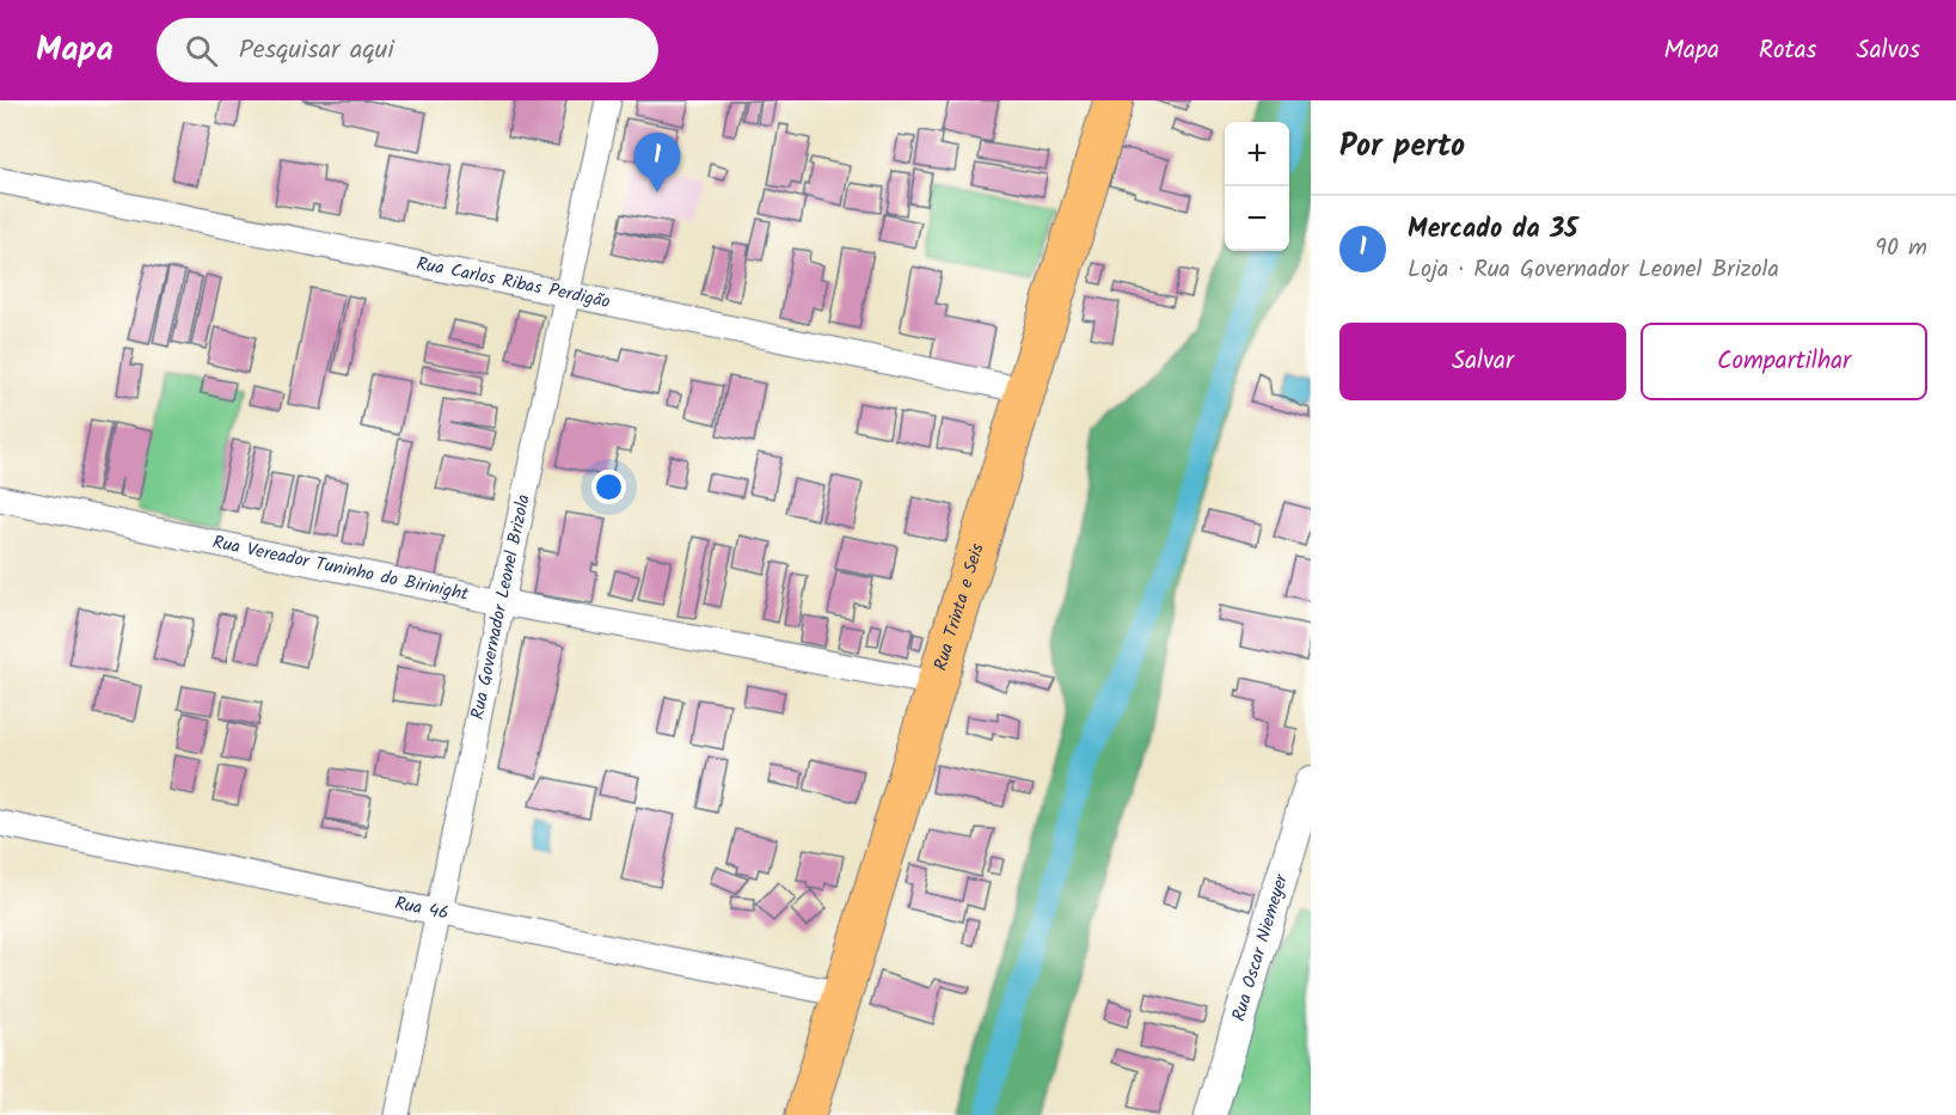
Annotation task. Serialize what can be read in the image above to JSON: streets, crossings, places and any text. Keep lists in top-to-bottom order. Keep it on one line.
{"streets":{"main road":["Rua Trinta e Seis"],"street":["Rua Carlos Ribas Perdigão","Rua Vereador Tuninho do Birinight","Rua Governador Leonel Brizola","Rua 46","Rua Oscar Niemeyer"]},"crossings":[["Rua Carlos Ribas Perdigão","Rua Governador Leonel Brizola"],["Rua Carlos Ribas Perdigão","Rua Trinta e Seis"],["Rua Vereador Tuninho do Birinight","Rua Governador Leonel Brizola"],["Rua Vereador Tuninho do Birinight","Rua Trinta e Seis"],["Rua Governador Leonel Brizola","Rua 46"],["Rua Trinta e Seis","Rua 46"]],"page":{"header":"Mapa","search":"Pesquisar aqui","nav":["Mapa","Rotas","Salvos"],"heading":"Por perto","map_buttons":["+","−"],"pins":"1","list":[{"mark":"1","name":"Mercado da 35","note":"Loja · Rua Governador Leonel Brizola","value":"90 m"}],"buttons":["Salvar","Compartilhar"]}}
